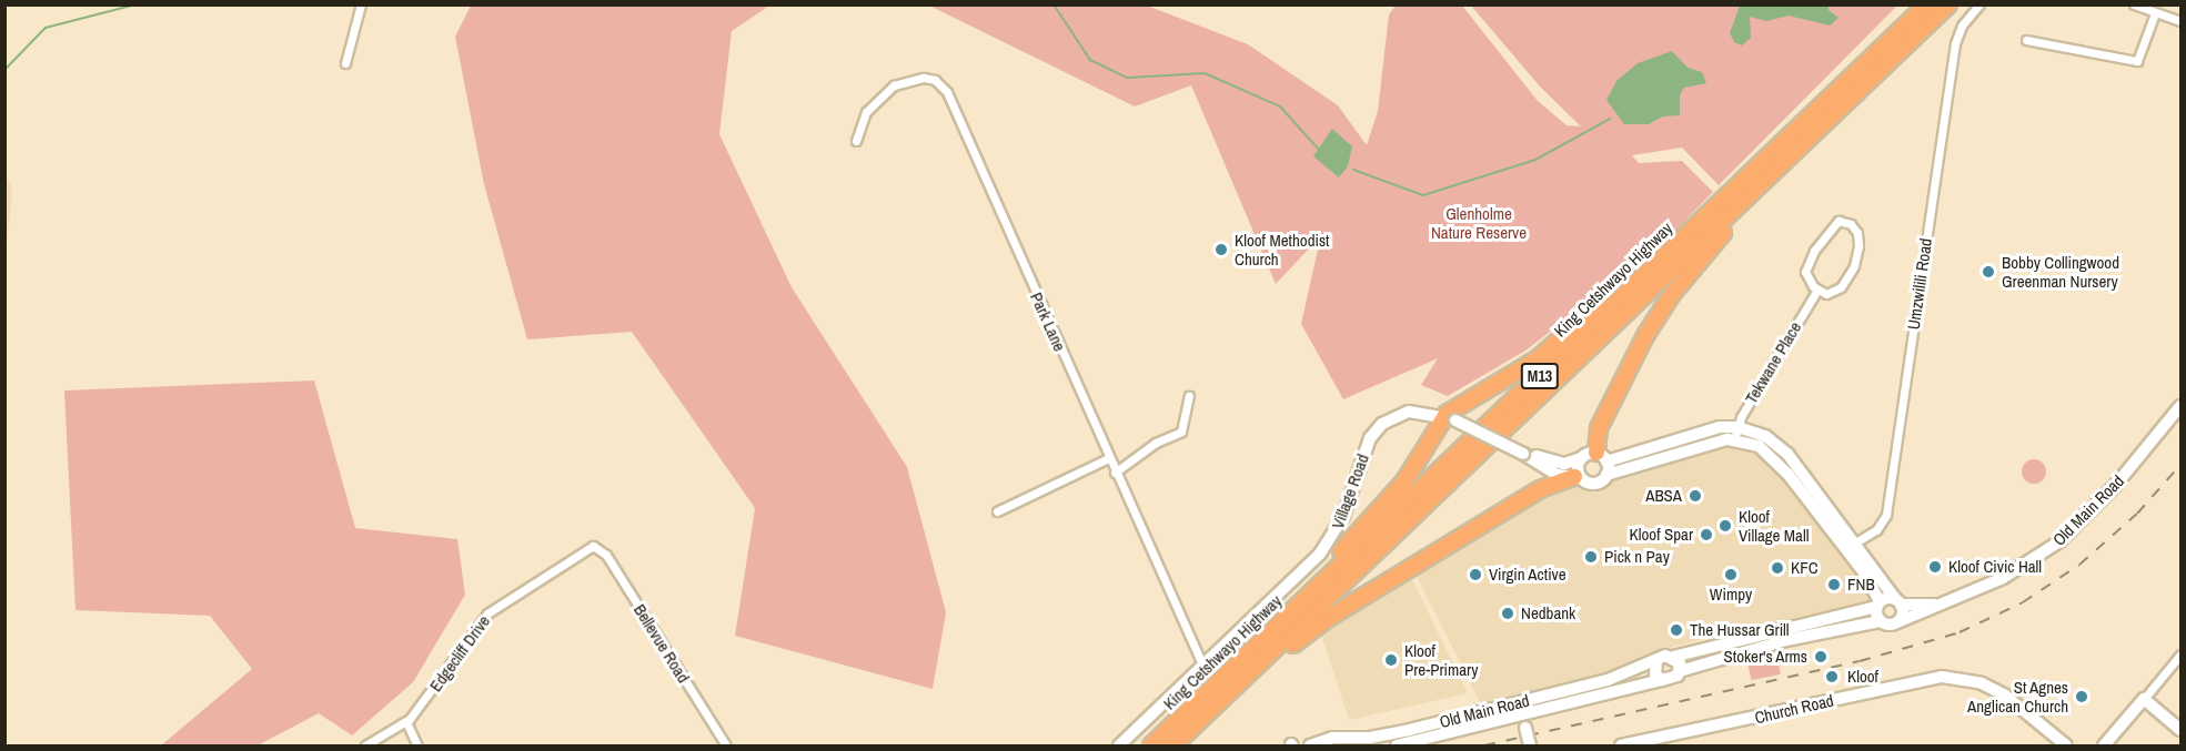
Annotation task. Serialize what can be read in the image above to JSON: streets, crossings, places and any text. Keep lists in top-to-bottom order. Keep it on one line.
{"streets":{"highway":["King Cetshwayo Highway","M13"],"street":["Umzwilili Road","Park Lane","Tekwane Place","Village Road","Old Main Road","Bellevue Road","Edgecliff Drive","Church Road"]},"crossings":[["Umzwilili Road","Village Road"],["Park Lane","Village Road"],["Tekwane Place","Village Road"],["Village Road","Old Main Road"],["Bellevue Road","Edgecliff Drive"]],"parks":["Glenholme Nature Reserve"],"places":["Kloof Methodist Church","Bobby Collingwood Greenman Nursery","ABSA","Kloof Village Mall","Kloof Spar","Pick n Pay","Kloof Civic Hall","KFC","Virgin Active","Wimpy","FNB","Nedbank","The Hussar Grill","Stoker's Arms","Kloof Pre-Primary","Kloof","St Agnes Anglican Church"]}
